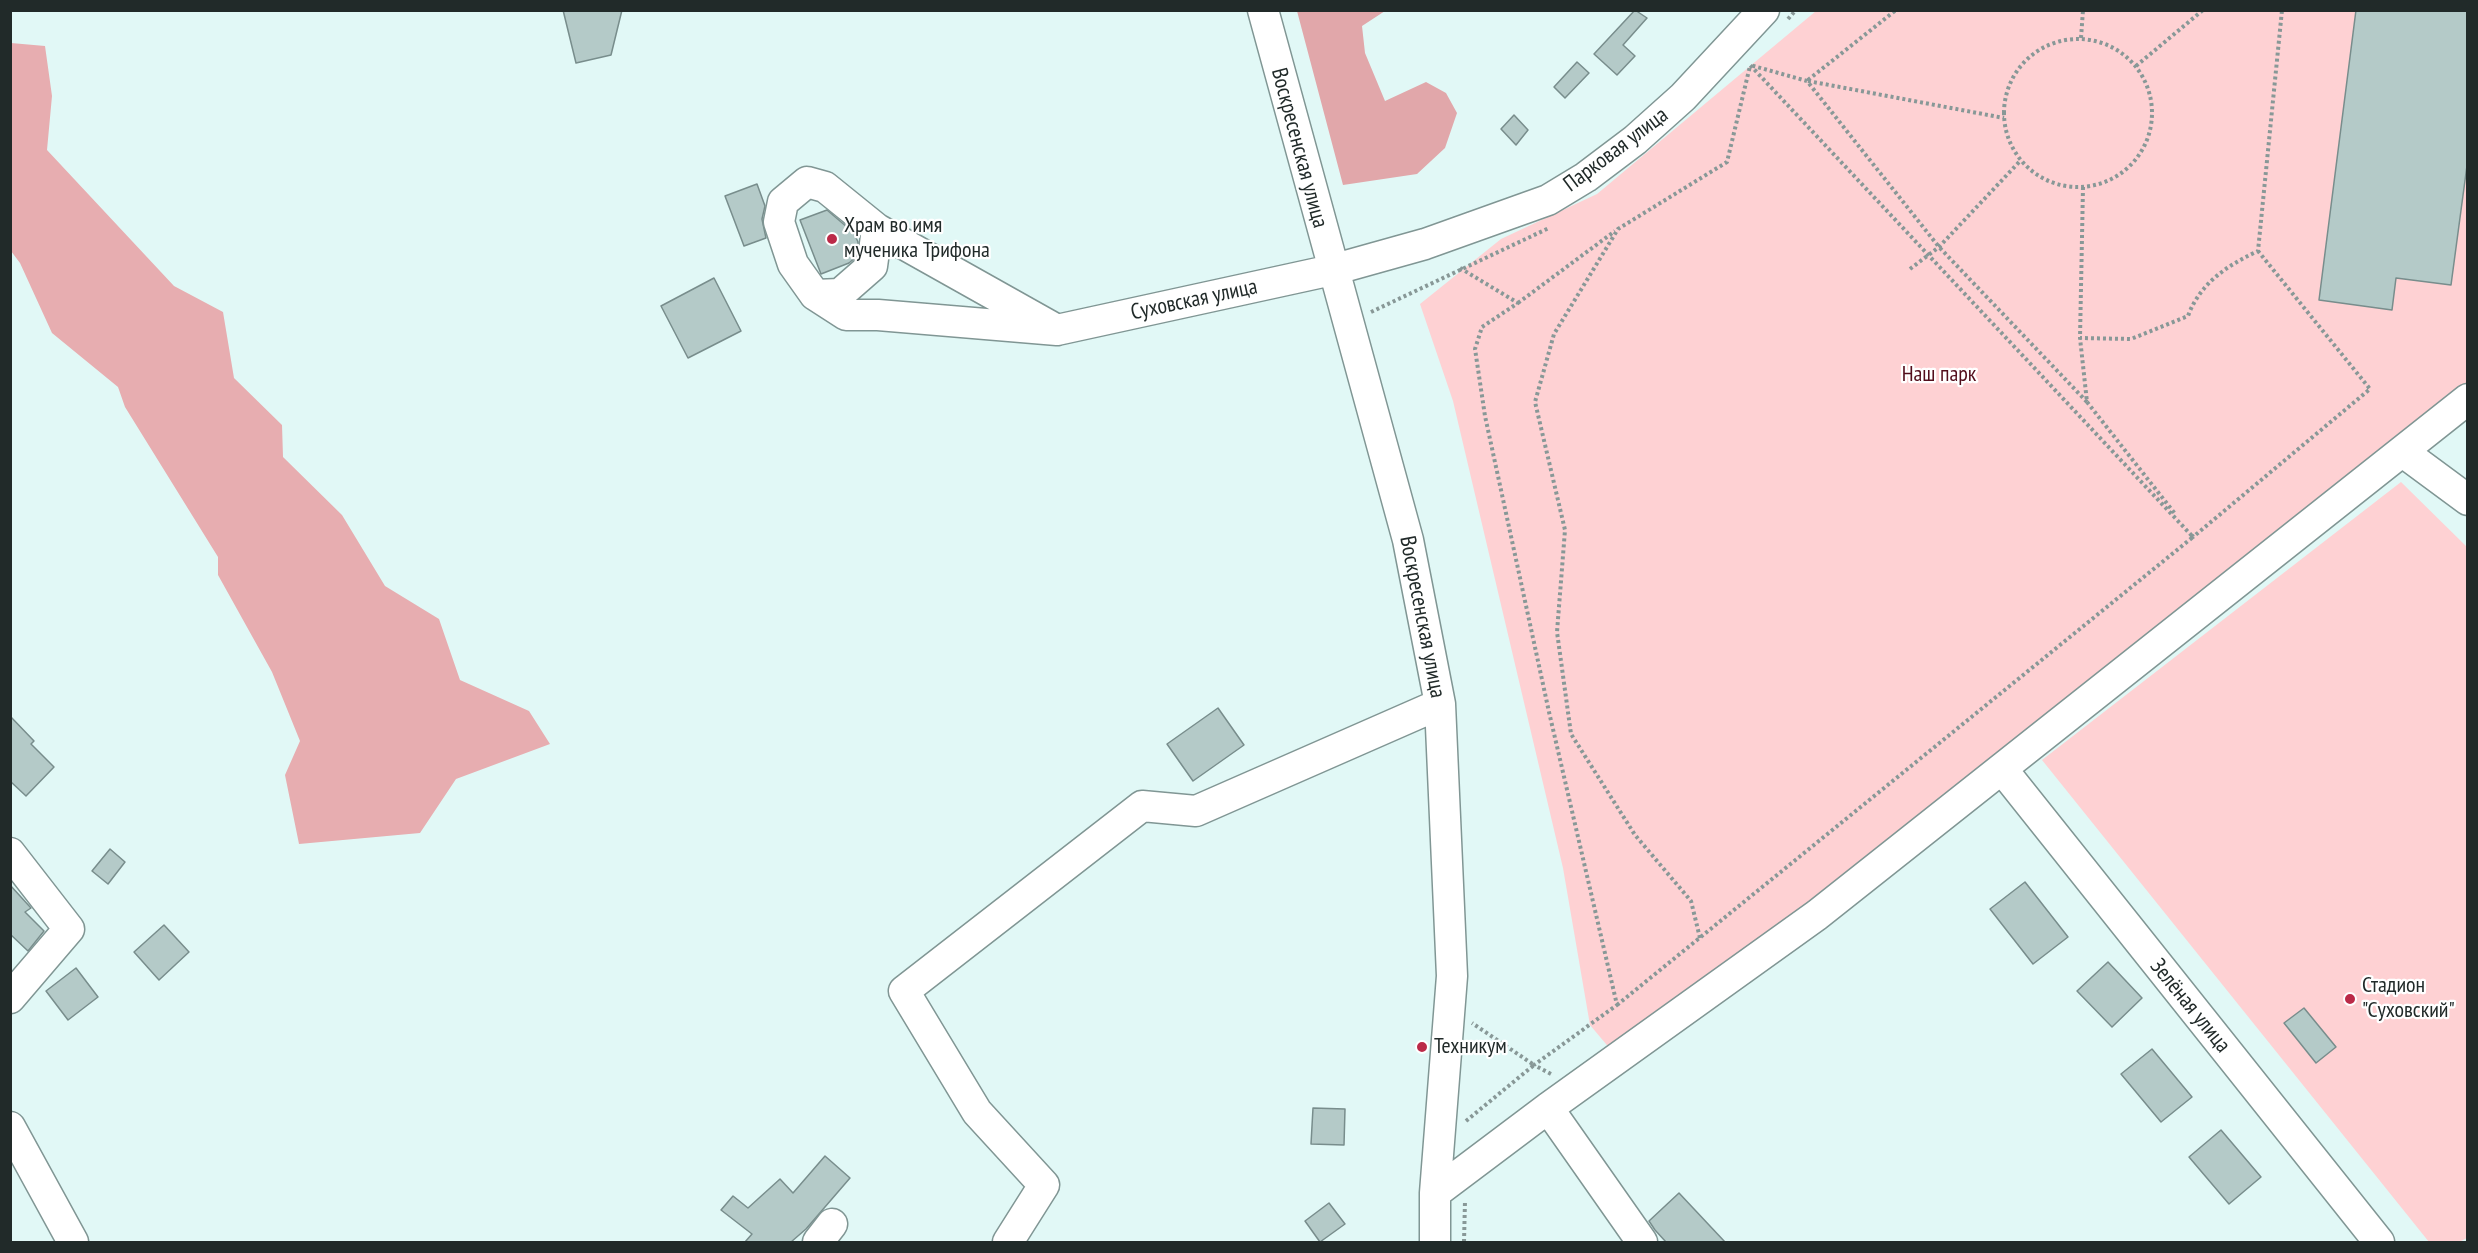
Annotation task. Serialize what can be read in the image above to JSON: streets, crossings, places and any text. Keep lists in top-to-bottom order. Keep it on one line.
{"streets":{"street":["Воскресенская улица","Парковая улица","Суховская улица","Зелёная улица"]},"crossings":[["Воскресенская улица","Парковая улица"],["Воскресенская улица","Суховская улица"],["Парковая улица","Суховская улица"]],"parks":["Наш парк"],"places":["Храм во имя мученика Трифона","Стадион \"Суховский\"","Техникум"]}
